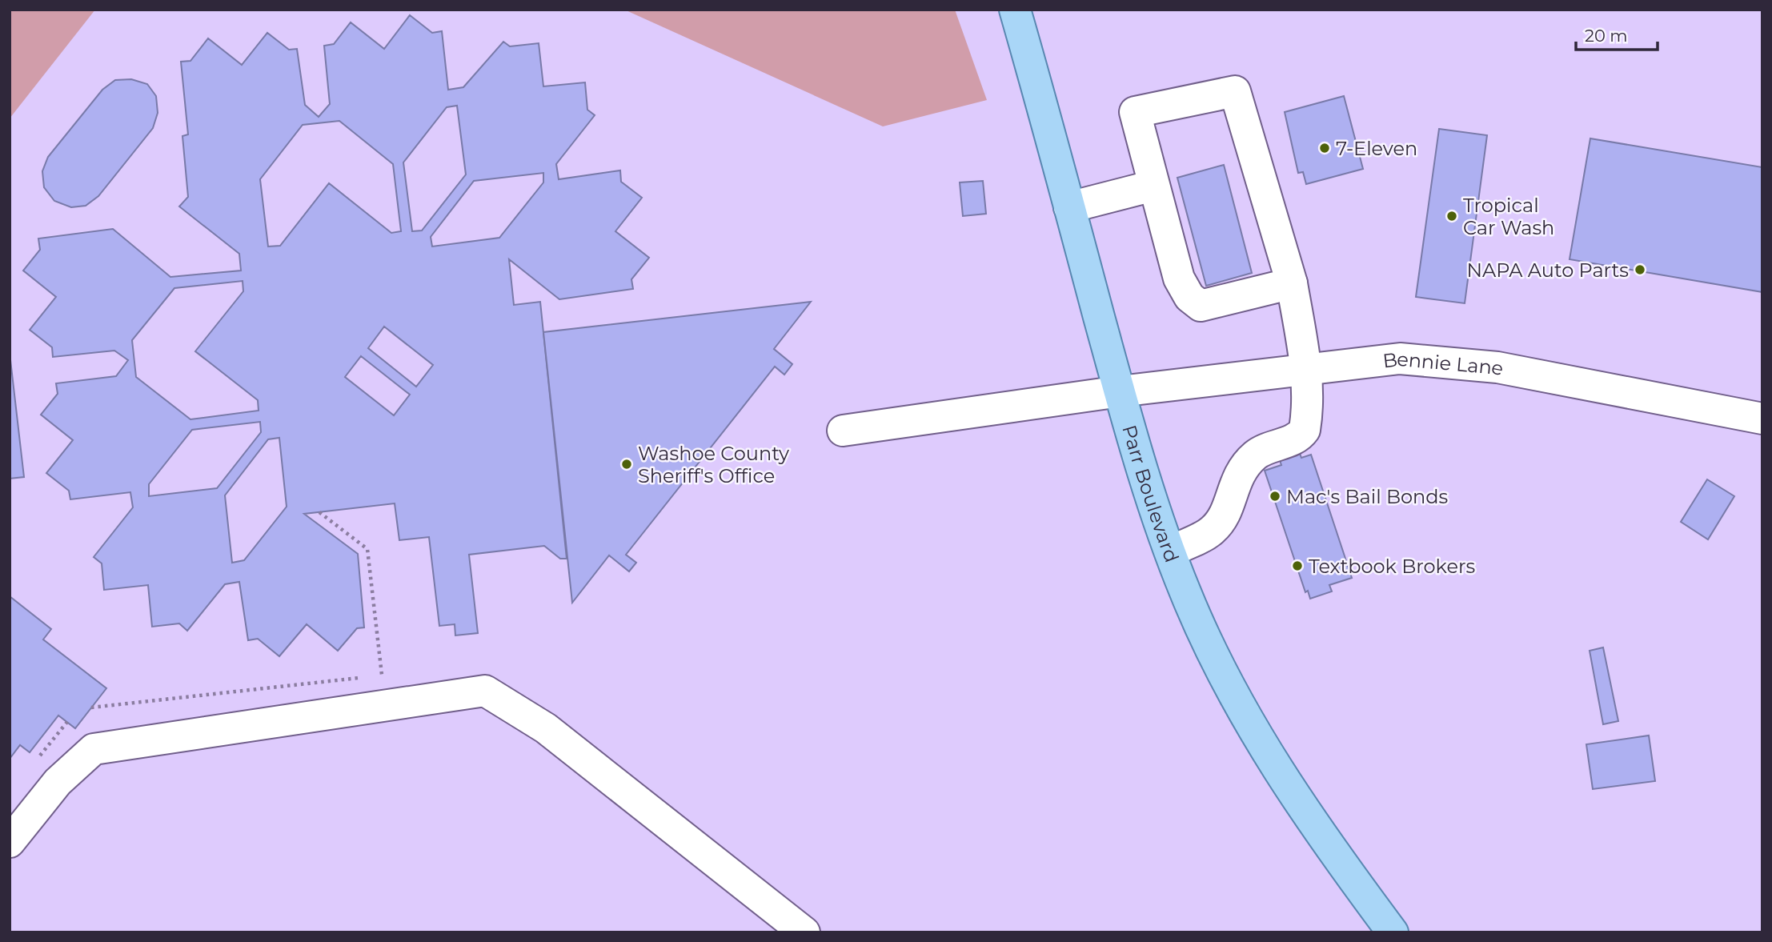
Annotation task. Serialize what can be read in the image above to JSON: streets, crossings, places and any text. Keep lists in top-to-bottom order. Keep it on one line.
{"streets":{"main road":["Parr Boulevard"],"street":["Bennie Lane"]},"crossings":[["Bennie Lane","Parr Boulevard"]],"places":["7-Eleven","Tropical Car Wash","NAPA Auto Parts","Washoe County Sheriff's Office","Mac's Bail Bonds","Textbook Brokers"],"scale_bar":"20 m"}
